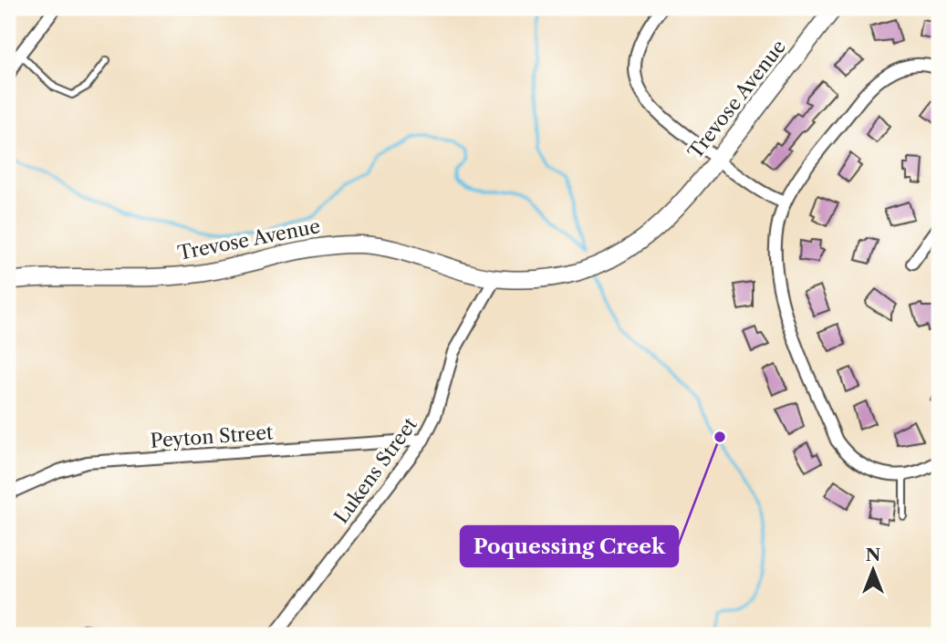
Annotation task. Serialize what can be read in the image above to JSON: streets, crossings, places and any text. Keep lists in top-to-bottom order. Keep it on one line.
{"streets":{"street":["Trevose Avenue","Peyton Street","Lukens Street"]},"crossings":[["Trevose Avenue","Lukens Street"],["Peyton Street","Lukens Street"]],"places":["Poquessing Creek"],"north":"top"}
